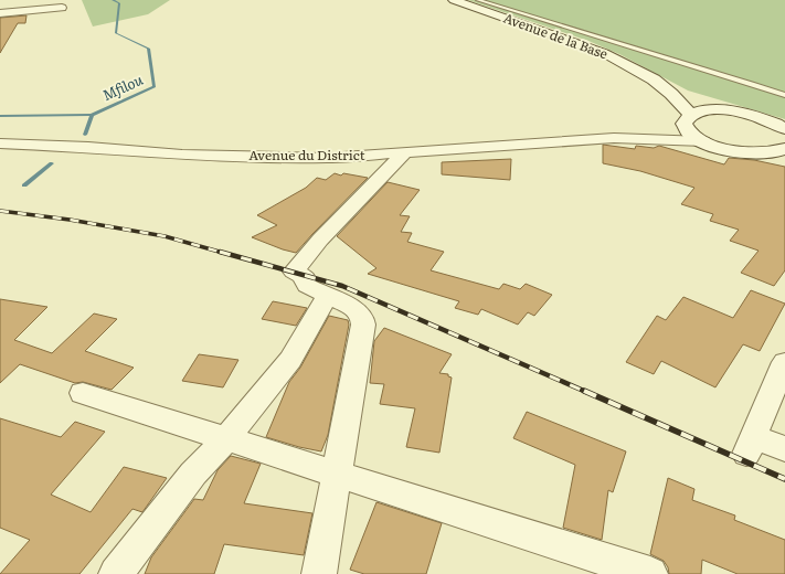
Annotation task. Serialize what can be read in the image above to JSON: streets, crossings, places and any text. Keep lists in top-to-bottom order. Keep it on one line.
{"streets":{"main road":["Avenue de la Base"],"street":["Avenue du District"]},"crossings":[["Avenue de la Base","Avenue du District"]],"water":["Mfilou"]}
